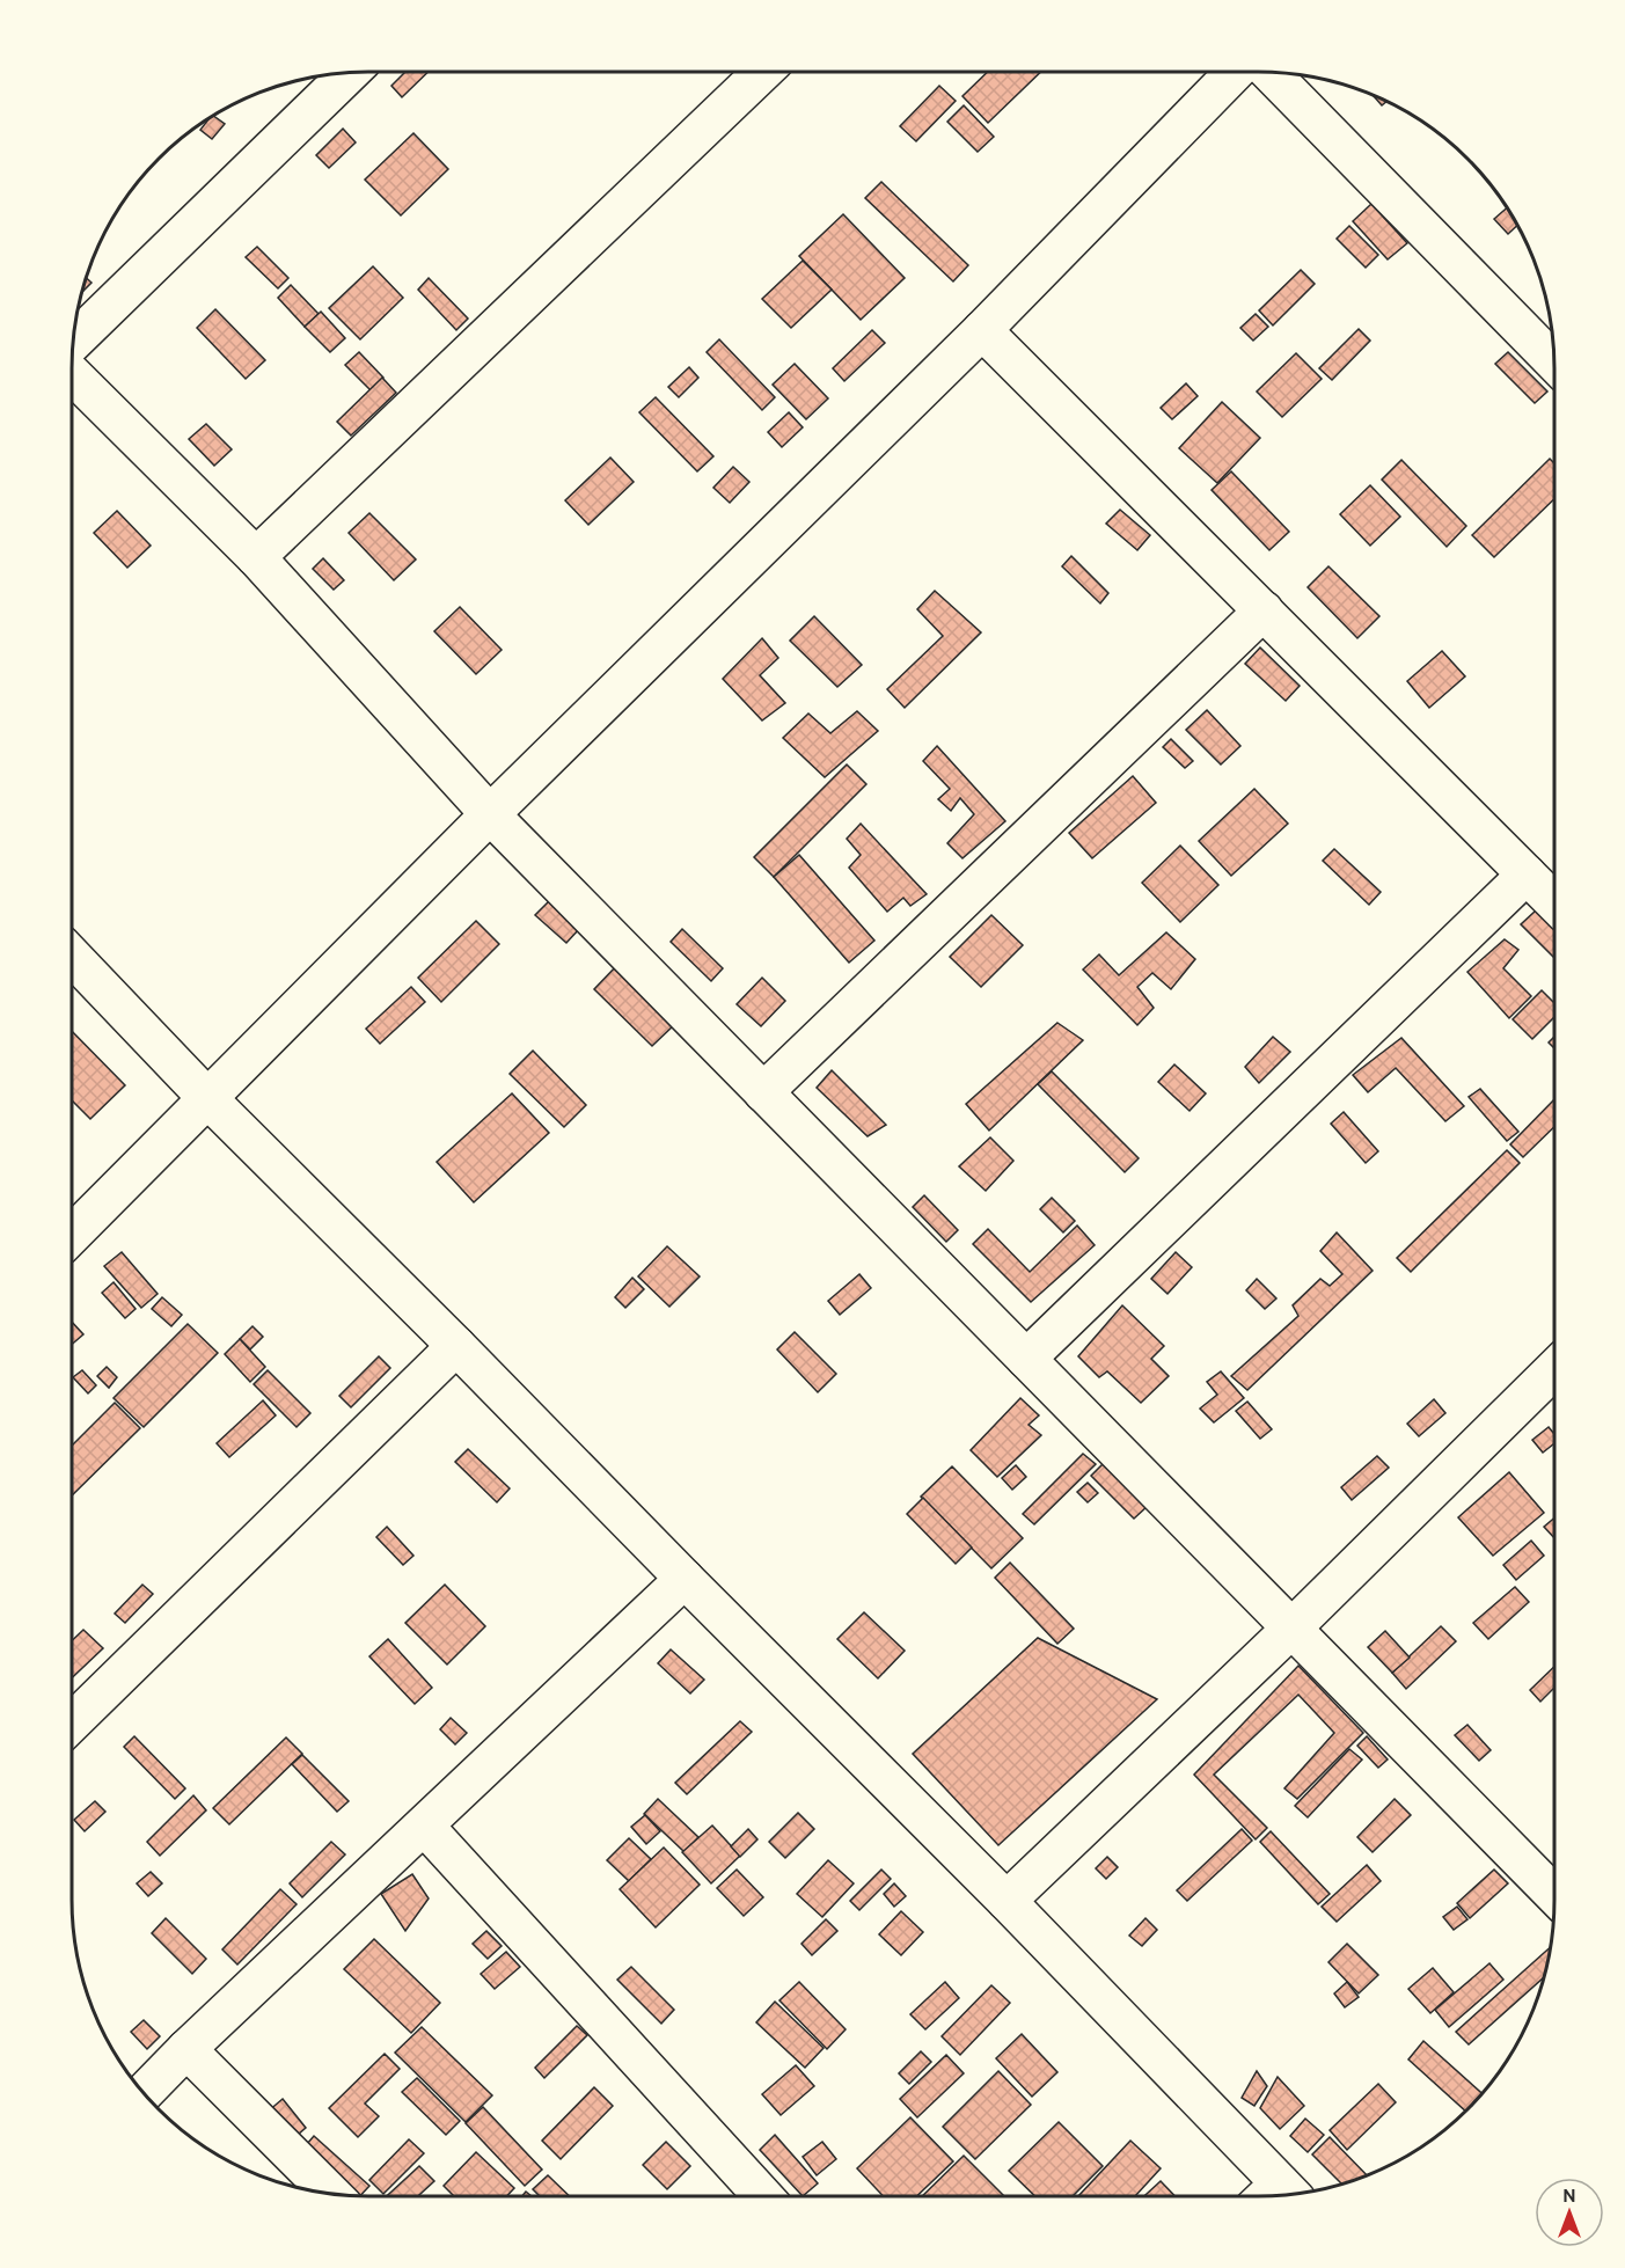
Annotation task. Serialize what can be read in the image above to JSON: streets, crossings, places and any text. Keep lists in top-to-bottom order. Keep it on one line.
{"north":"top"}
